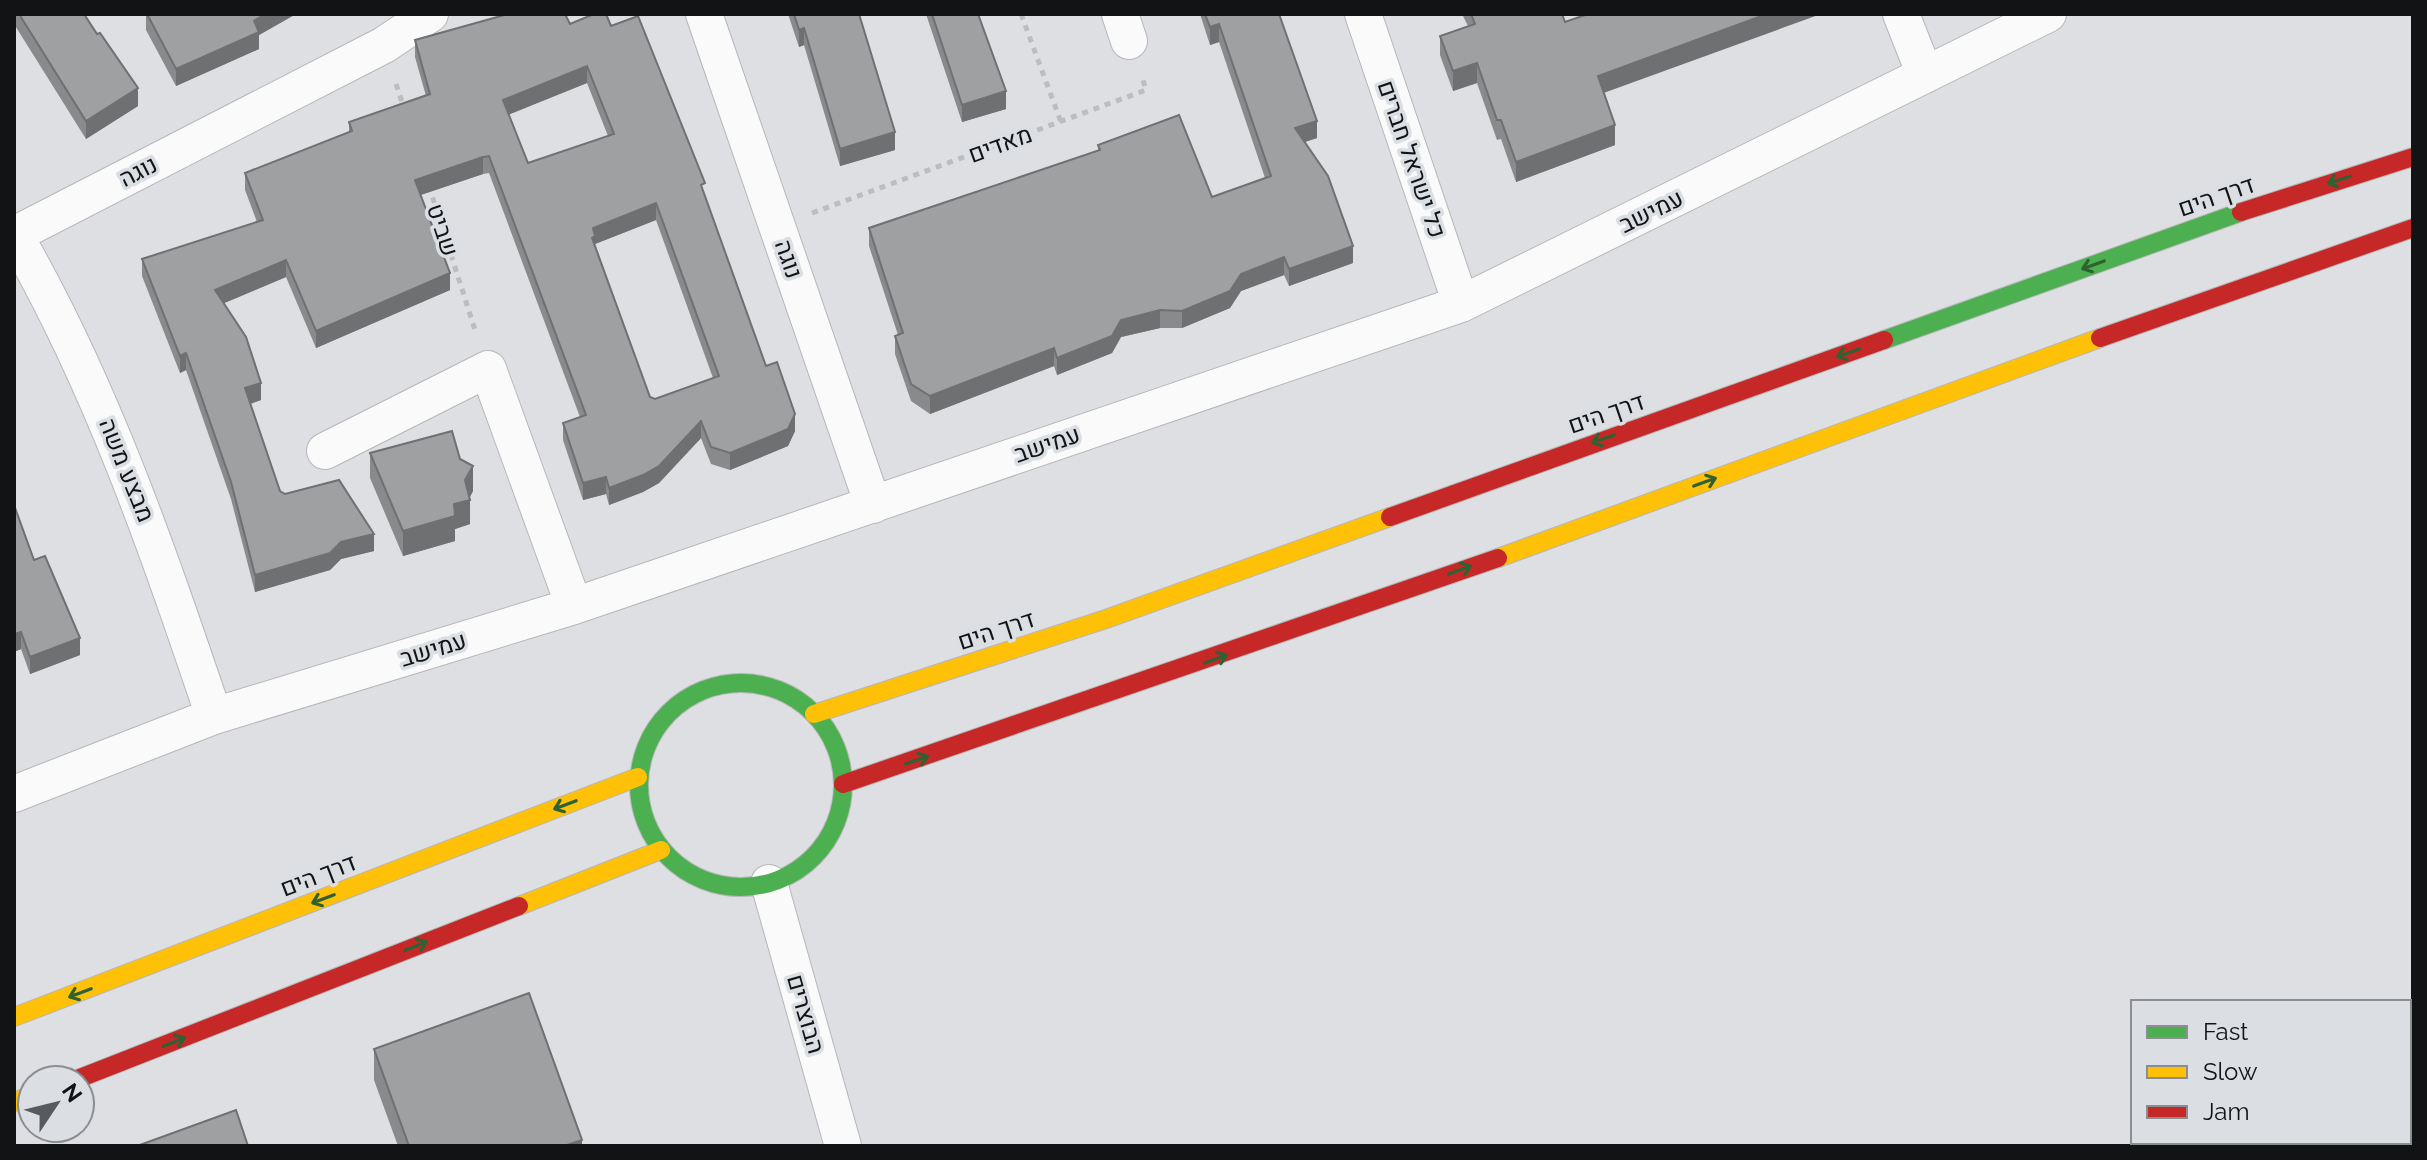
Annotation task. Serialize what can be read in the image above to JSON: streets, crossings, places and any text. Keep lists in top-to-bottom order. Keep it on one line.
{"streets":{"street":["כל ישראל חברים","נוגה","דרך הים","עמישב","מבצע משה","הבוצרים"],"path":["מאדים","שביט"]},"crossings":[["מאדים","נוגה"],["כל ישראל חברים","עמישב"],["נוגה","עמישב"],["נוגה","מבצע משה"],["דרך הים","הבוצרים"],["עמישב","מבצע משה"]],"legend":["Fast","Slow","Jam"],"north":"top right"}
